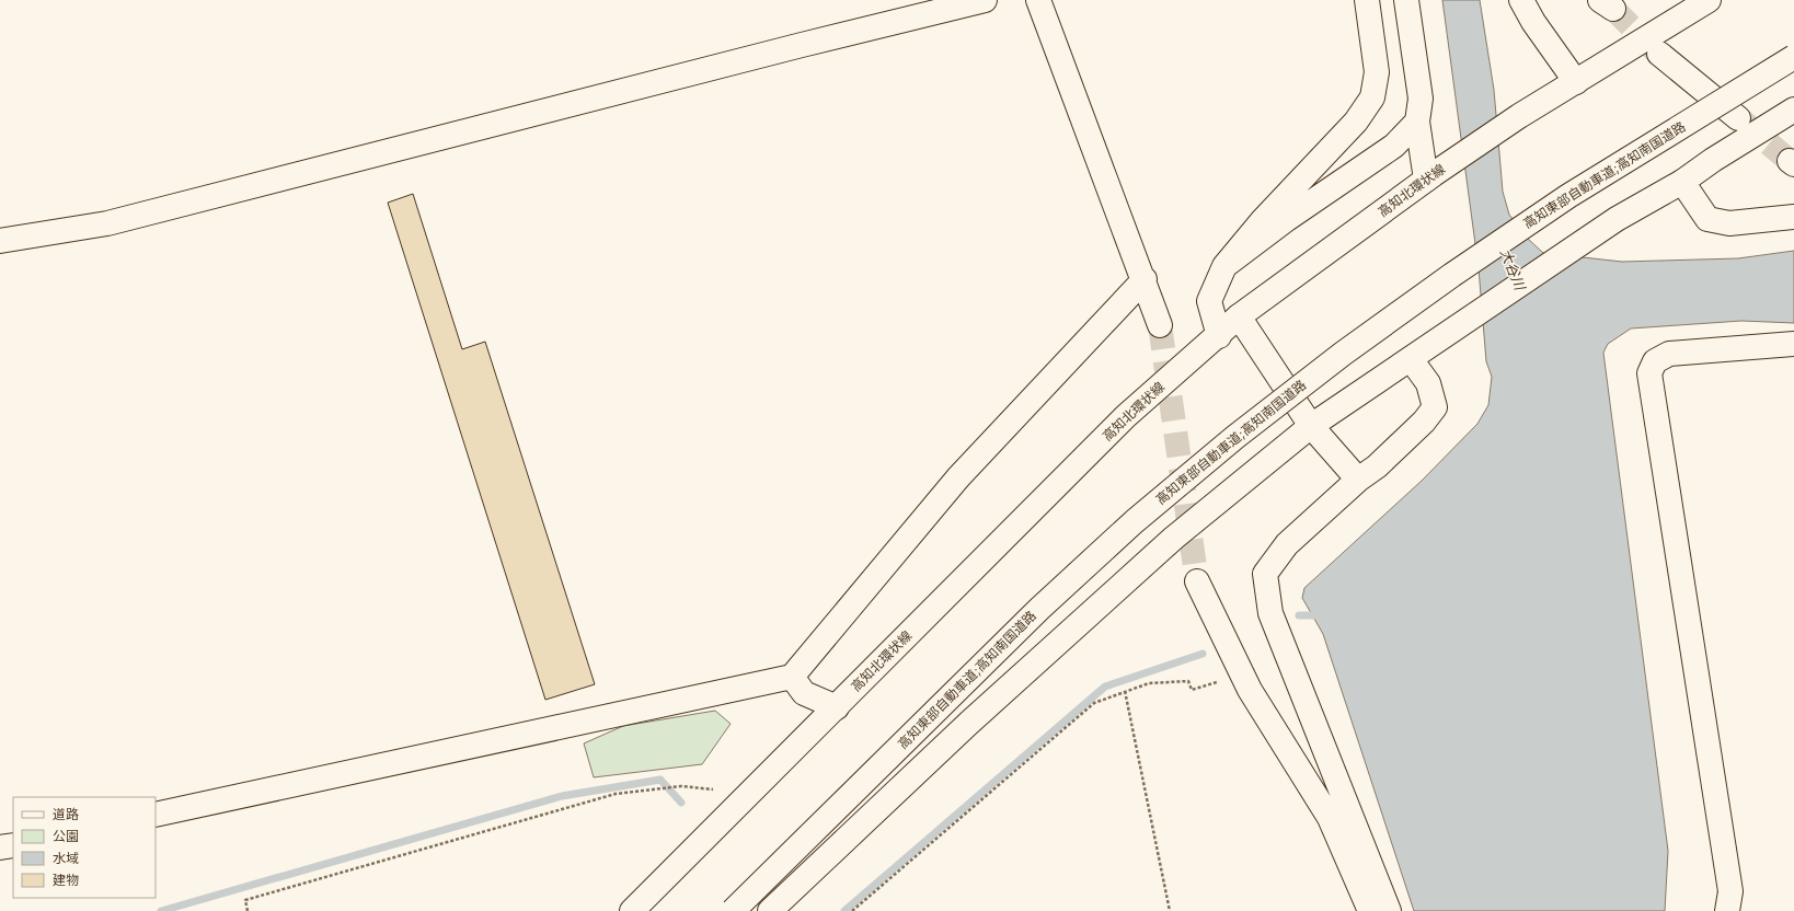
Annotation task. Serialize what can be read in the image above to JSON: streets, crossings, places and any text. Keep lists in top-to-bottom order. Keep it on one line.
{"streets":{"main road":["高知東部自動車道;高知南国道路","高知北環状線"]},"water":["大谷川"],"legend":["道路","公園","水域","建物"]}
